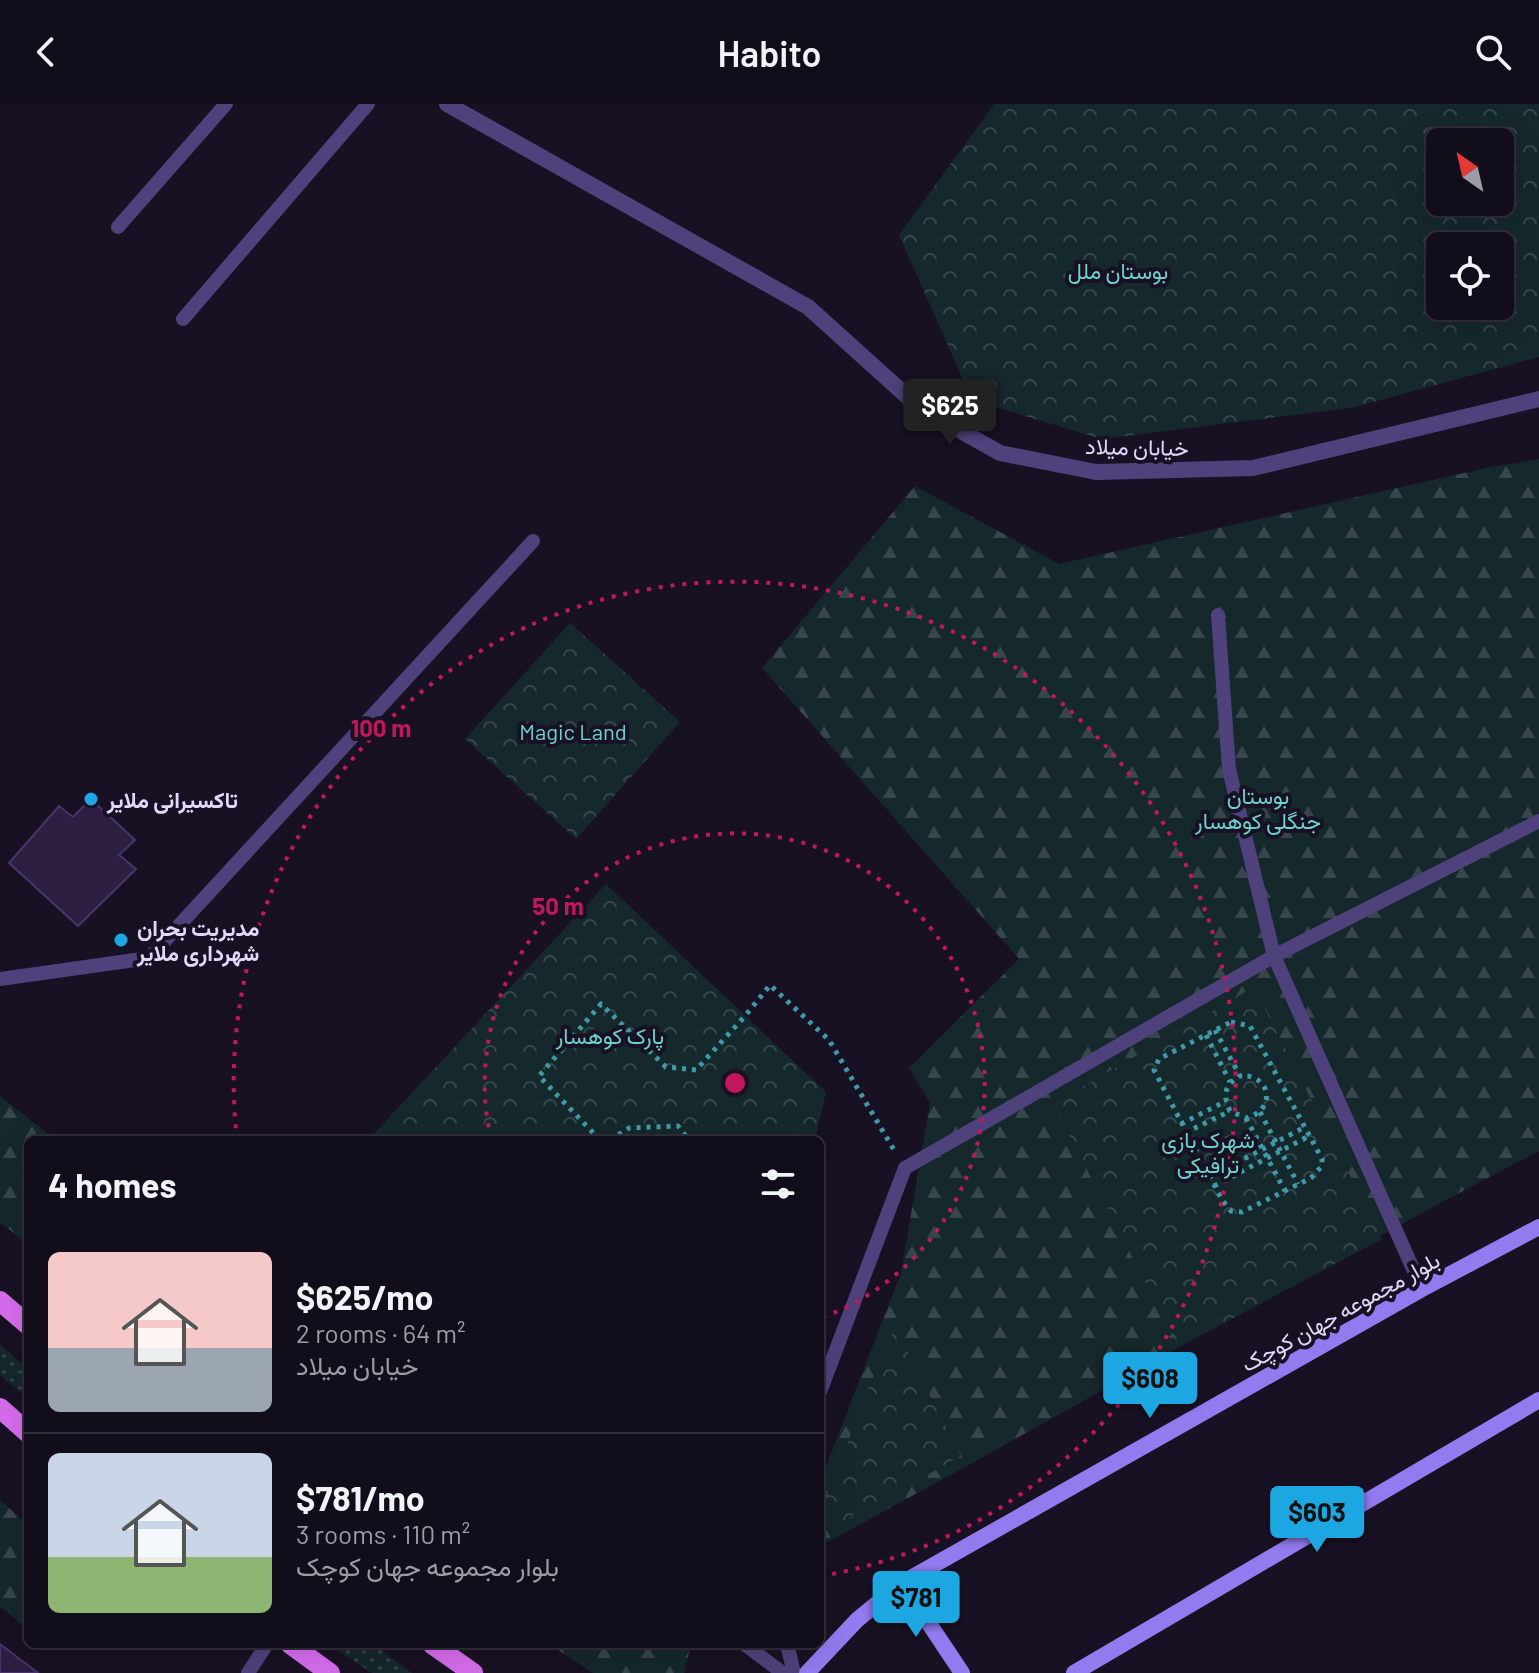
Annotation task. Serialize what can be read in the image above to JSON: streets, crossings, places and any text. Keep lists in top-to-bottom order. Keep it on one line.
{"streets":{"main road":["بلوار مجموعه جهان کوچک"],"street":["خیابان میلاد"]},"parks":["بوستان ملل","Magic Land","بوستان جنگلی کوهسار","پارک کوهسار","شهرک بازی ترافیکی"],"places":["تاکسیرانی ملایر","مدیریت بحران شهرداری ملایر"],"north":"top left","page":{"header":"Habito","price":["$625","$608","$603","$781"],"heading":"4 homes","list":[{"name":"$625/mo","note":"2 rooms · 64 m² · خیابان میلاد"},{"name":"$781/mo","note":"3 rooms · 110 m² · بلوار مجموعه جهان کوچک"}]},"rings":["100 m","50 m"]}
